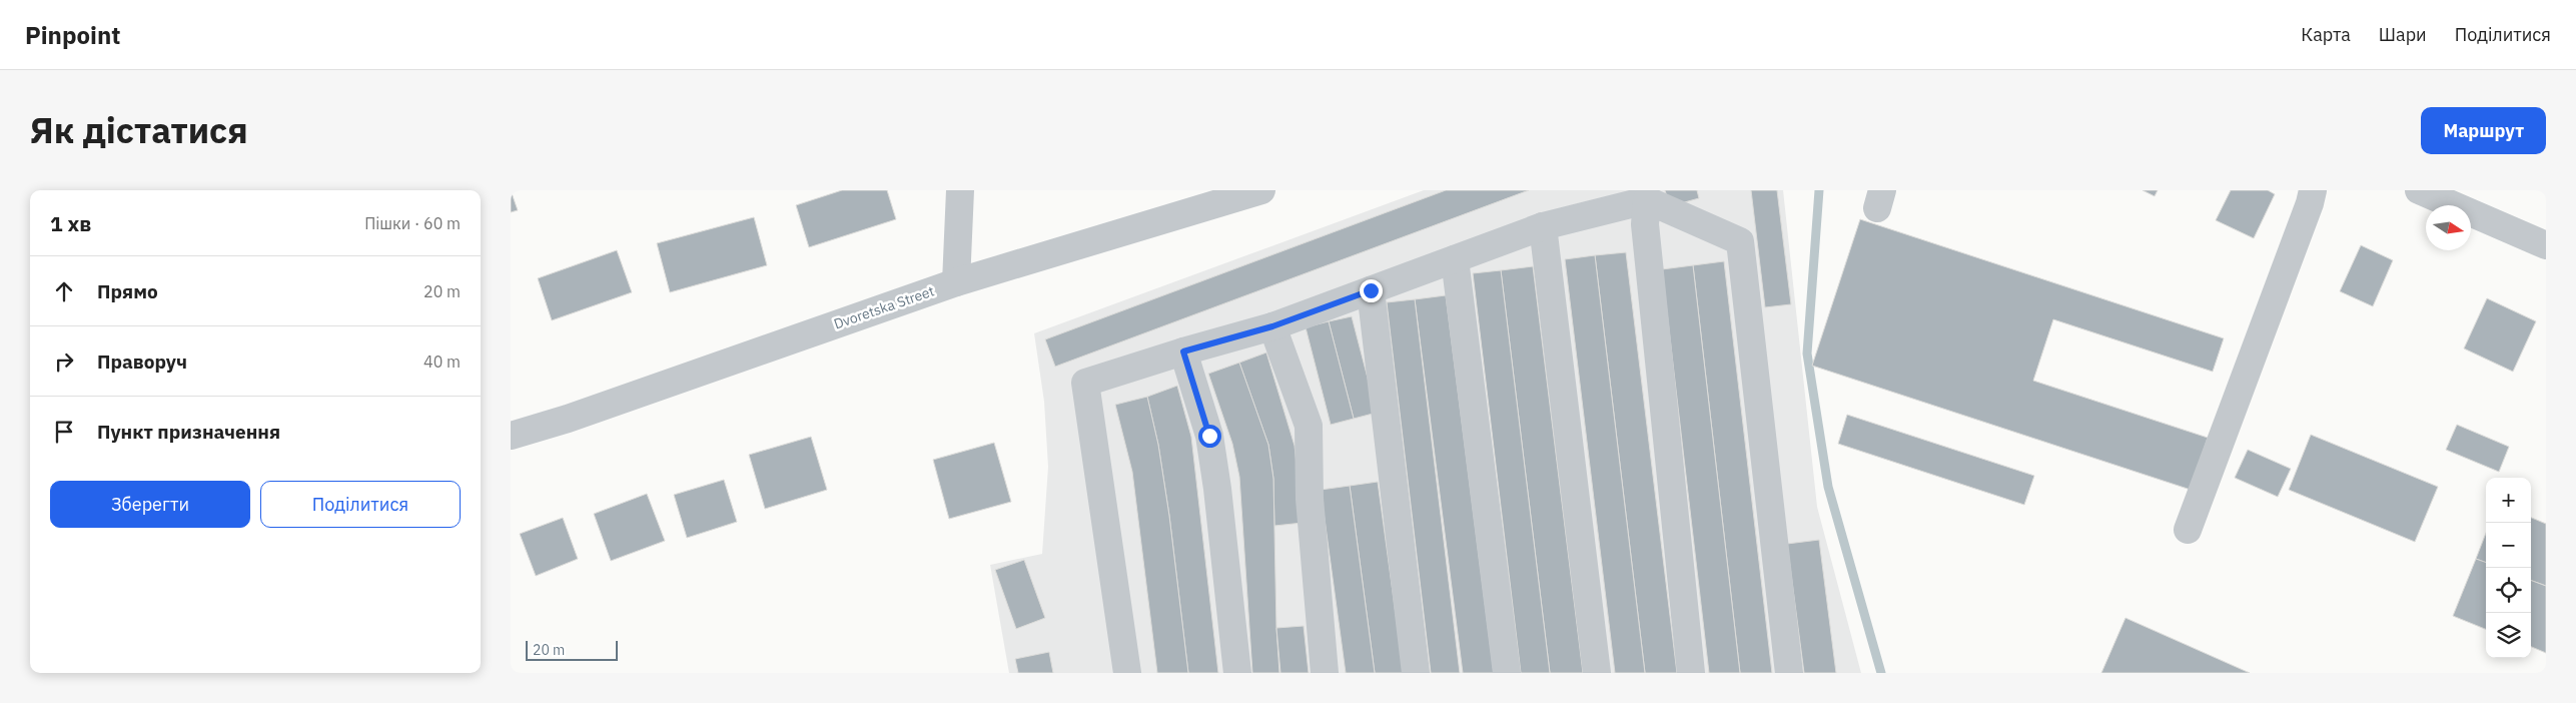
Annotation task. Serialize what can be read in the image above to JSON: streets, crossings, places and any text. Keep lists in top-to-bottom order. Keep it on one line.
{"streets":{"street":["Dvoretska Street"]},"scale_bar":"20 m","north":"right","page":{"header":"Pinpoint","nav":["Карта","Шари","Поділитися"],"title":"Як дістатися","buttons":["Маршрут",["Зберегти","Поділитися"]],"heading":["1 хв","Пішки · 60 m"],"list":[["Прямо","20 m"],["Праворуч","40 m"],"Пункт призначення"],"map_buttons":["+","−"],"scale":"20 m"}}
